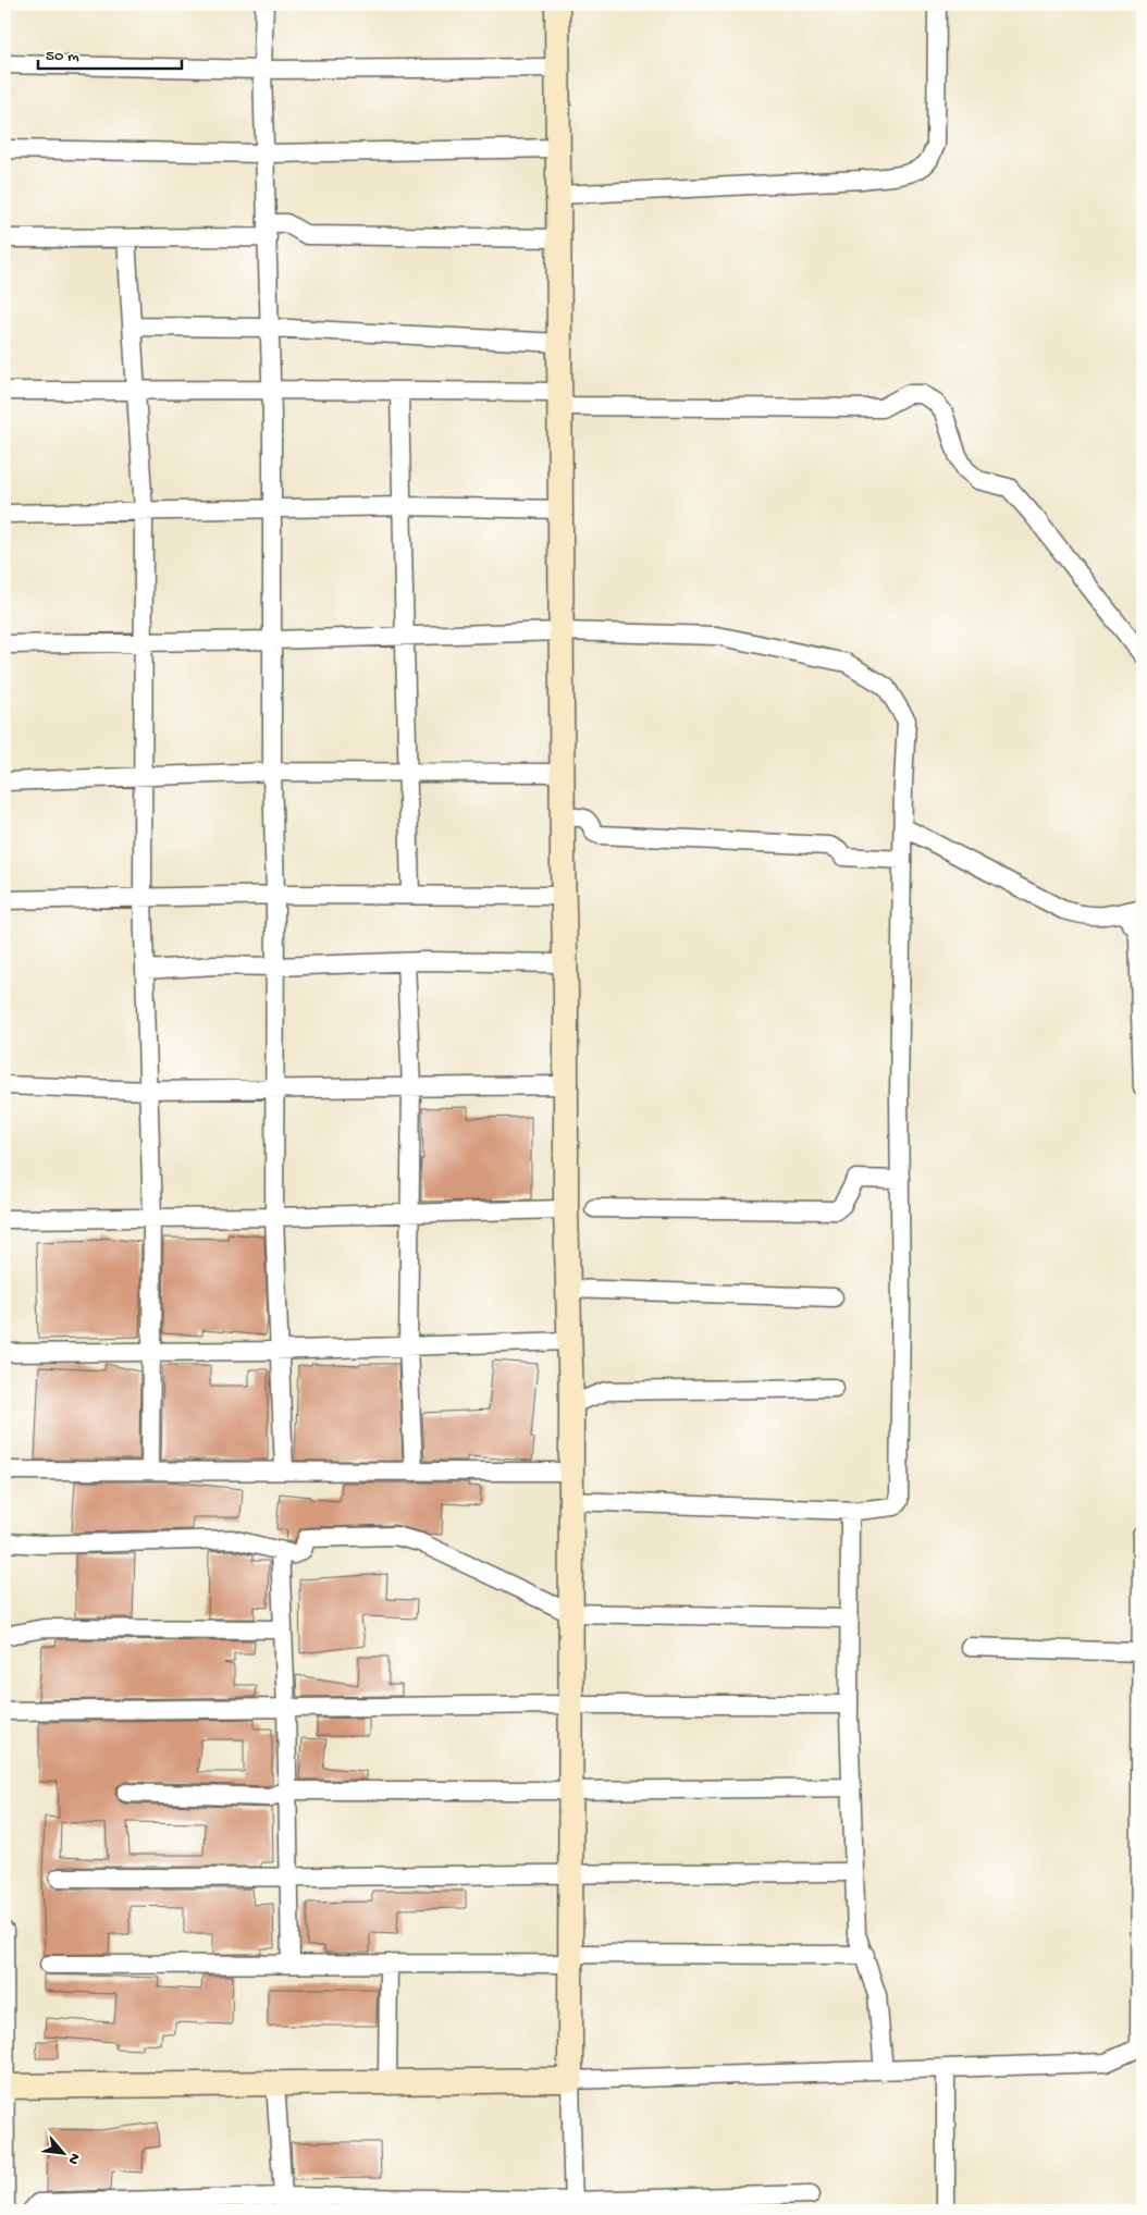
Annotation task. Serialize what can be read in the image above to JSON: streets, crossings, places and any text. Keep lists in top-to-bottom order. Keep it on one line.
{"scale_bar":"50 m","north":"bottom right"}
